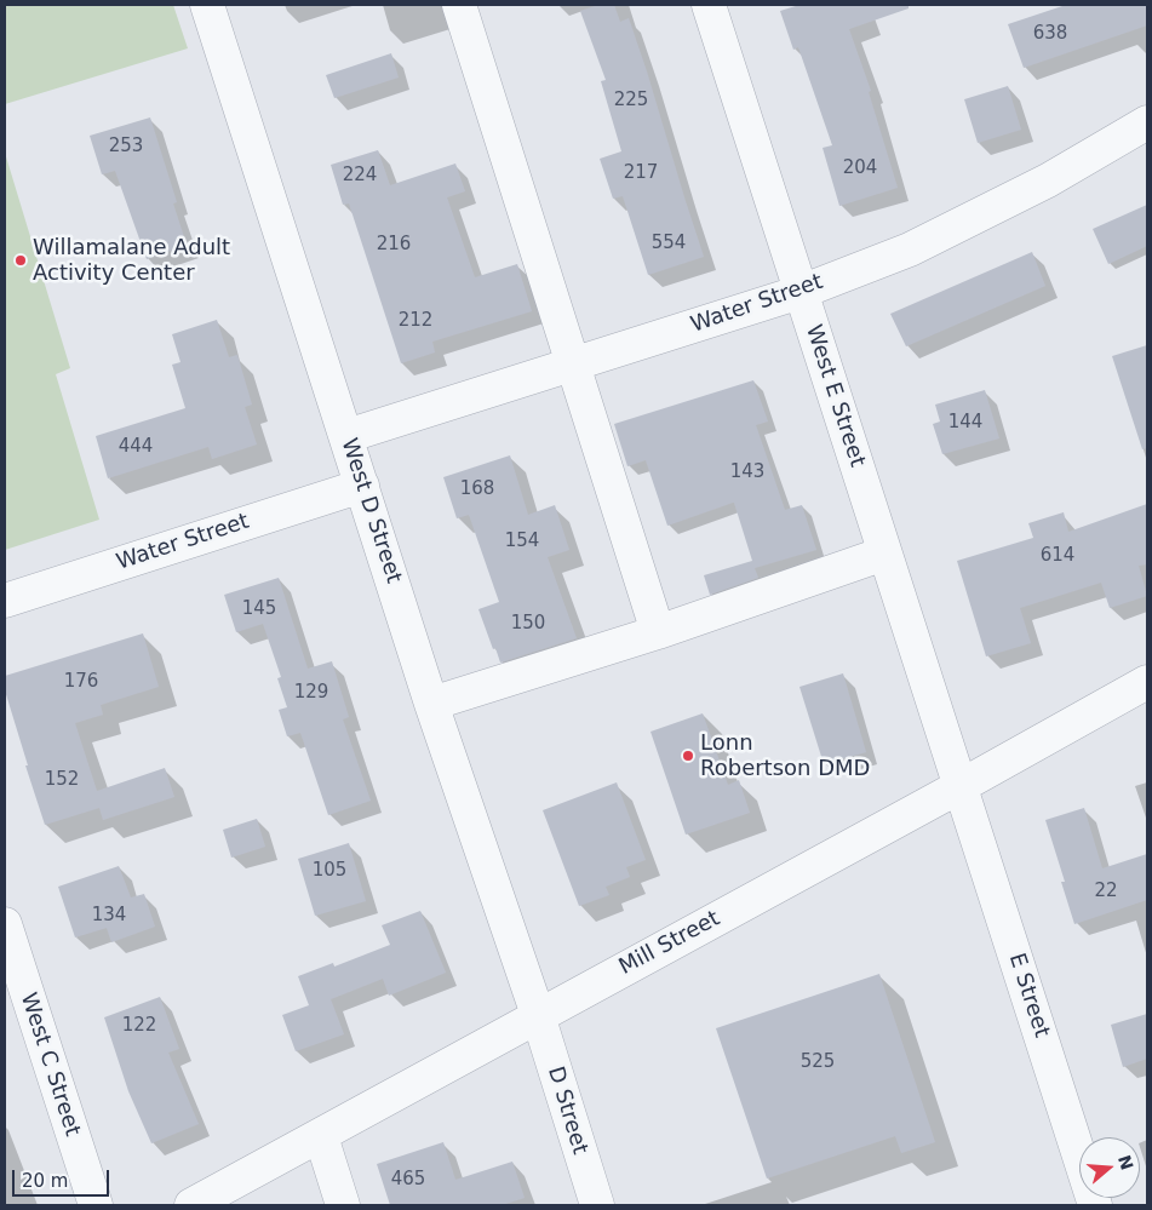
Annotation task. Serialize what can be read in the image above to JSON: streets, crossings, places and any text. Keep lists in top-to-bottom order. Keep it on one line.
{"streets":{"street":["Water Street","West E Street","West D Street","Mill Street","E Street","West C Street","D Street"]},"crossings":[["Water Street","West E Street"],["Water Street","West D Street"],["West E Street","Mill Street"],["West E Street","E Street"],["West D Street","Mill Street"],["West D Street","D Street"],["Mill Street","E Street"],["Mill Street","D Street"]],"places":["Willamalane Adult Activity Center","Lonn Robertson DMD"],"house_numbers":["638","225","253","204","217","224","554","216","212","144","444","143","168","154","614","145","150","176","129","152","105","22","134","122","525","465"],"scale_bar":"20 m","north":"right"}
